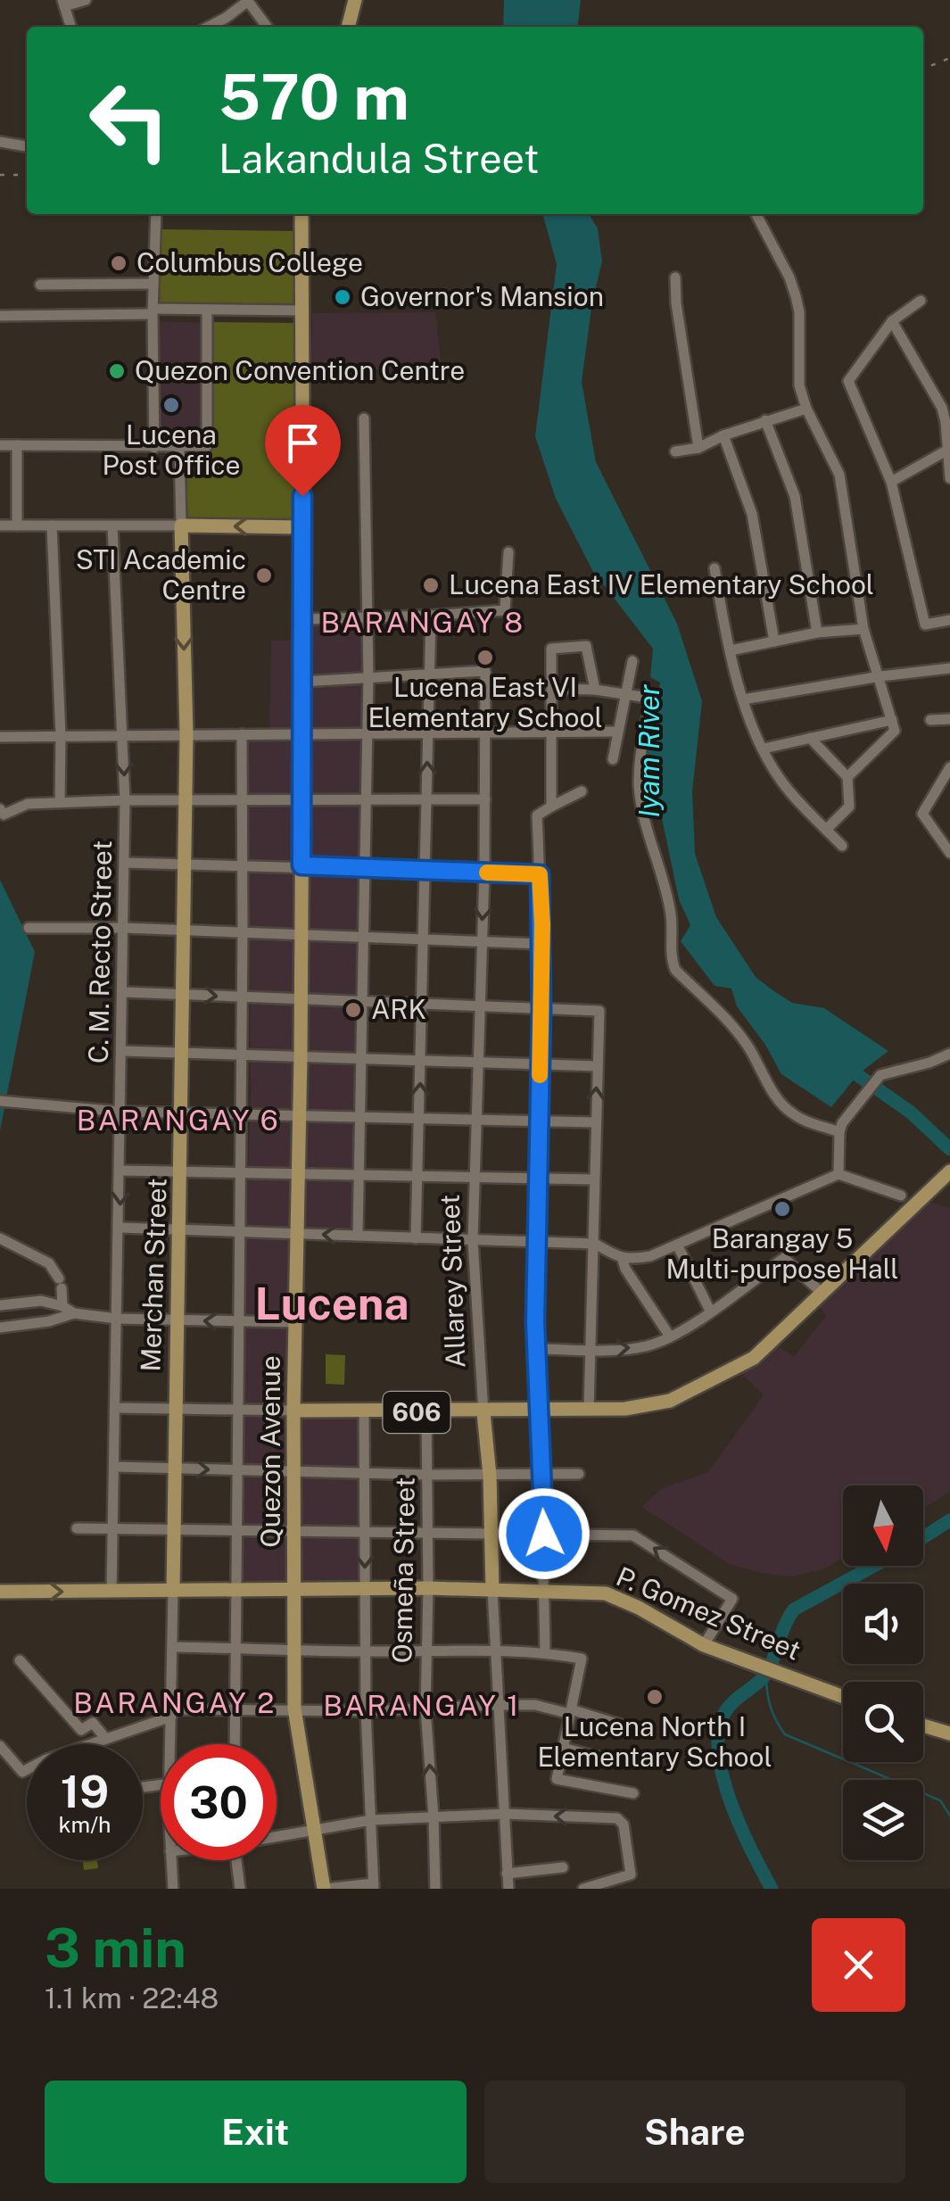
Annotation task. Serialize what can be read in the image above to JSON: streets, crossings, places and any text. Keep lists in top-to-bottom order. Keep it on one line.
{"streets":{"main road":["Merchan Street","Allarey Street","606","Quezon Avenue","P. Gomez Street"],"street":["C. M. Recto Street","Osmeña Street"]},"crossings":[["C. M. Recto Street","P. Gomez Street"],["Merchan Street","P. Gomez Street"],["Allarey Street","606"],["Allarey Street","P. Gomez Street"],["606","Quezon Avenue"],["606","Osmeña Street"],["Quezon Avenue","P. Gomez Street"],["Osmeña Street","P. Gomez Street"]],"districts":["BARANGAY 8","BARANGAY 6","Lucena","BARANGAY 2","BARANGAY 1"],"water":["Iyam River"],"places":["Columbus College","Governor's Mansion","Quezon Convention Centre","Lucena Post Office","STI Academic Centre","Lucena East IV Elementary School","Lucena East VI Elementary School","ARK","Barangay 5 Multi-purpose Hall","Lucena North I Elementary School"],"north":"bottom","page":{"turn":["570 m","Lakandula Street"],"speed":"19 km/h","limit":"30","heading":["3 min","1.1 km · 22:48"],"buttons":["Exit","Share"]}}
